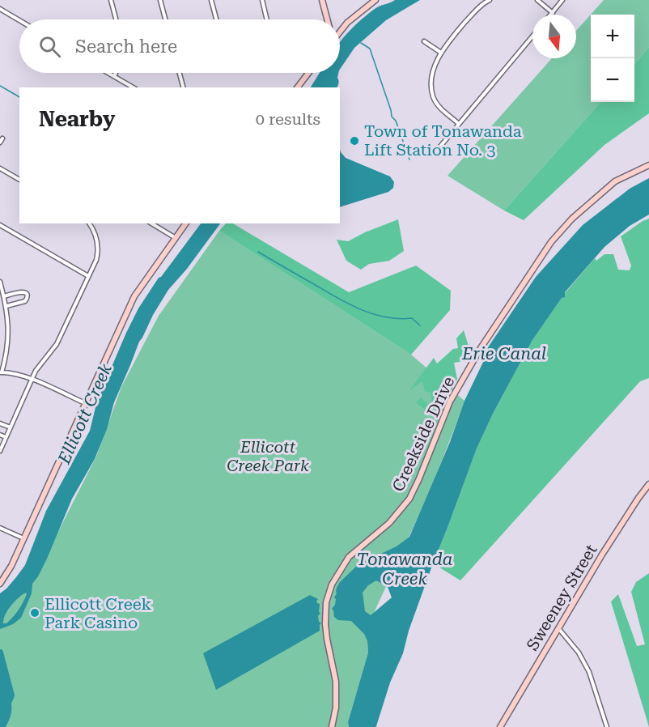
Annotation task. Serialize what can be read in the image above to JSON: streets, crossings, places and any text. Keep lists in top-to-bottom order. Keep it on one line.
{"streets":{"street":["Creekside Drive","Sweeney Street"]},"water":["Erie Canal","Ellicott Creek","Tonawanda Creek"],"parks":["Ellicott Creek Park"],"places":["Town of Tonawanda Lift Station No. 3","Ellicott Creek Park Casino"],"north":"bottom","page":{"map_buttons":["+","−"],"search":"Search here","heading":["Nearby","0 results"]}}
